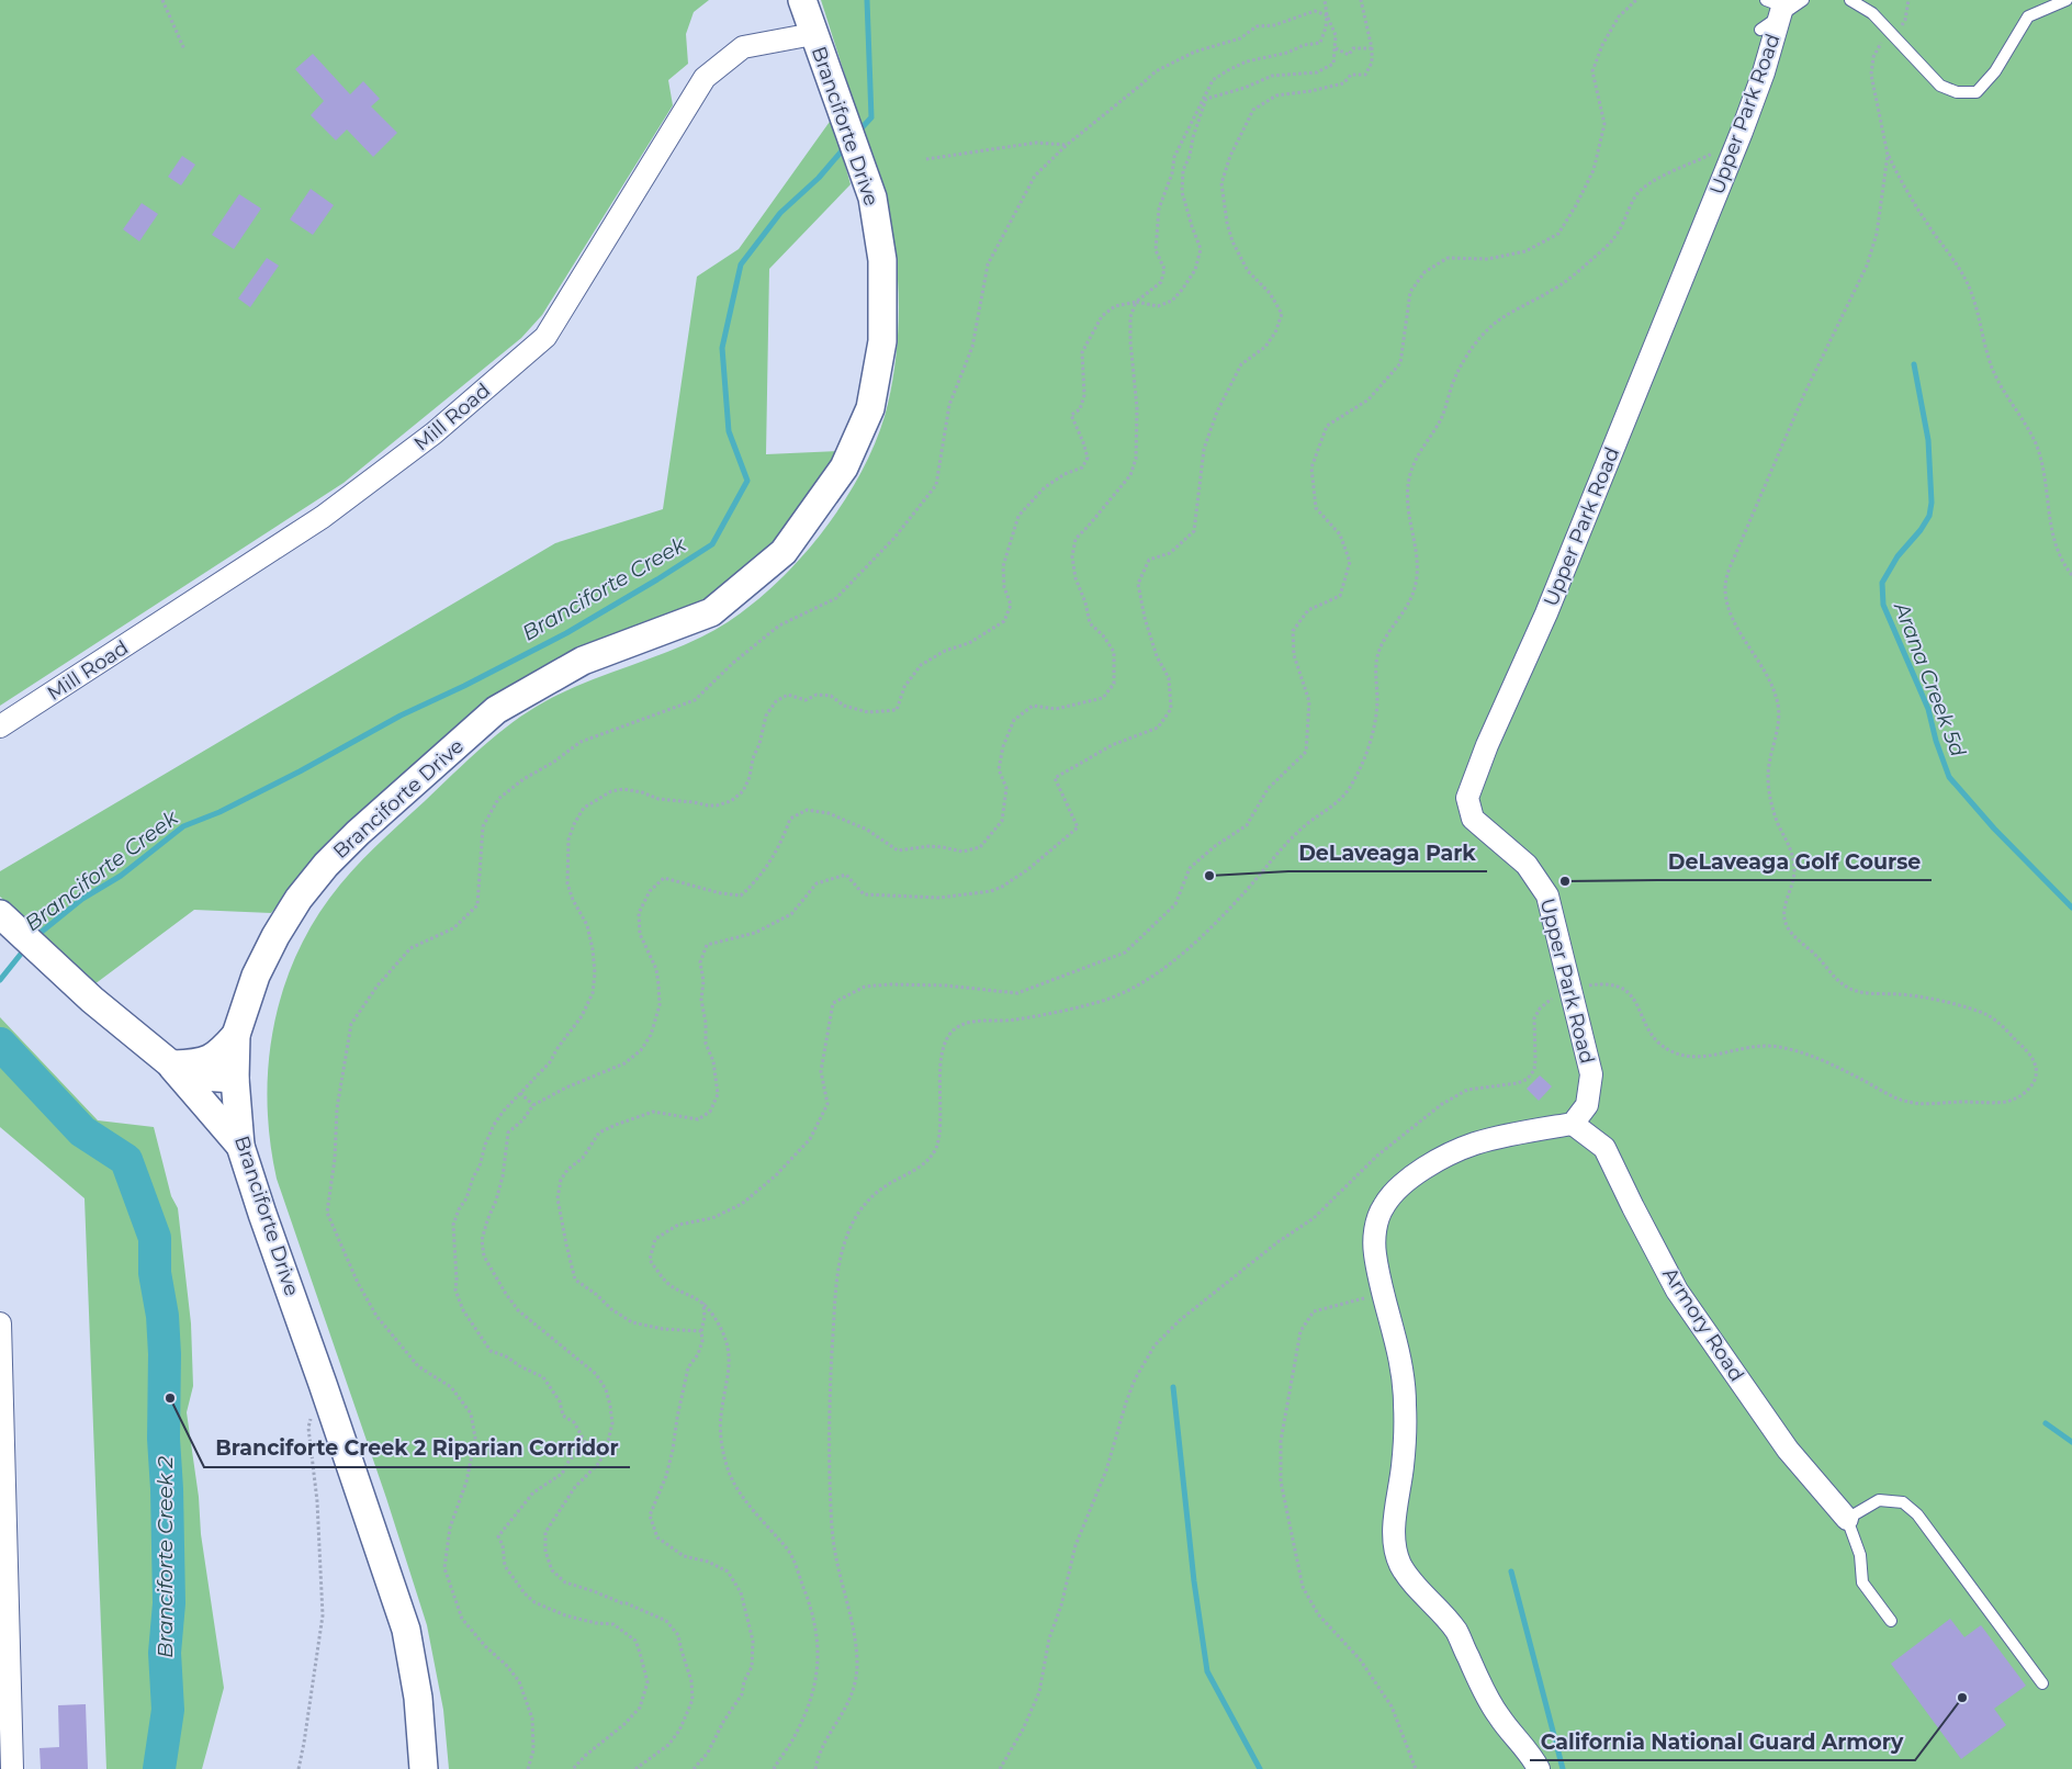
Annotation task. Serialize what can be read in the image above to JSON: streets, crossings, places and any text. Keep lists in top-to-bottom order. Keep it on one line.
{"streets":{"street":["Upper Park Road","Branciforte Drive","Mill Road","Armory Road"]},"crossings":[["Upper Park Road","Armory Road"],["Branciforte Drive","Mill Road"]],"water":["Branciforte Creek","Arana Creek 5d","Branciforte Creek 2"],"places":["DeLaveaga Park","DeLaveaga Golf Course","Branciforte Creek 2 Riparian Corridor","California National Guard Armory"]}
